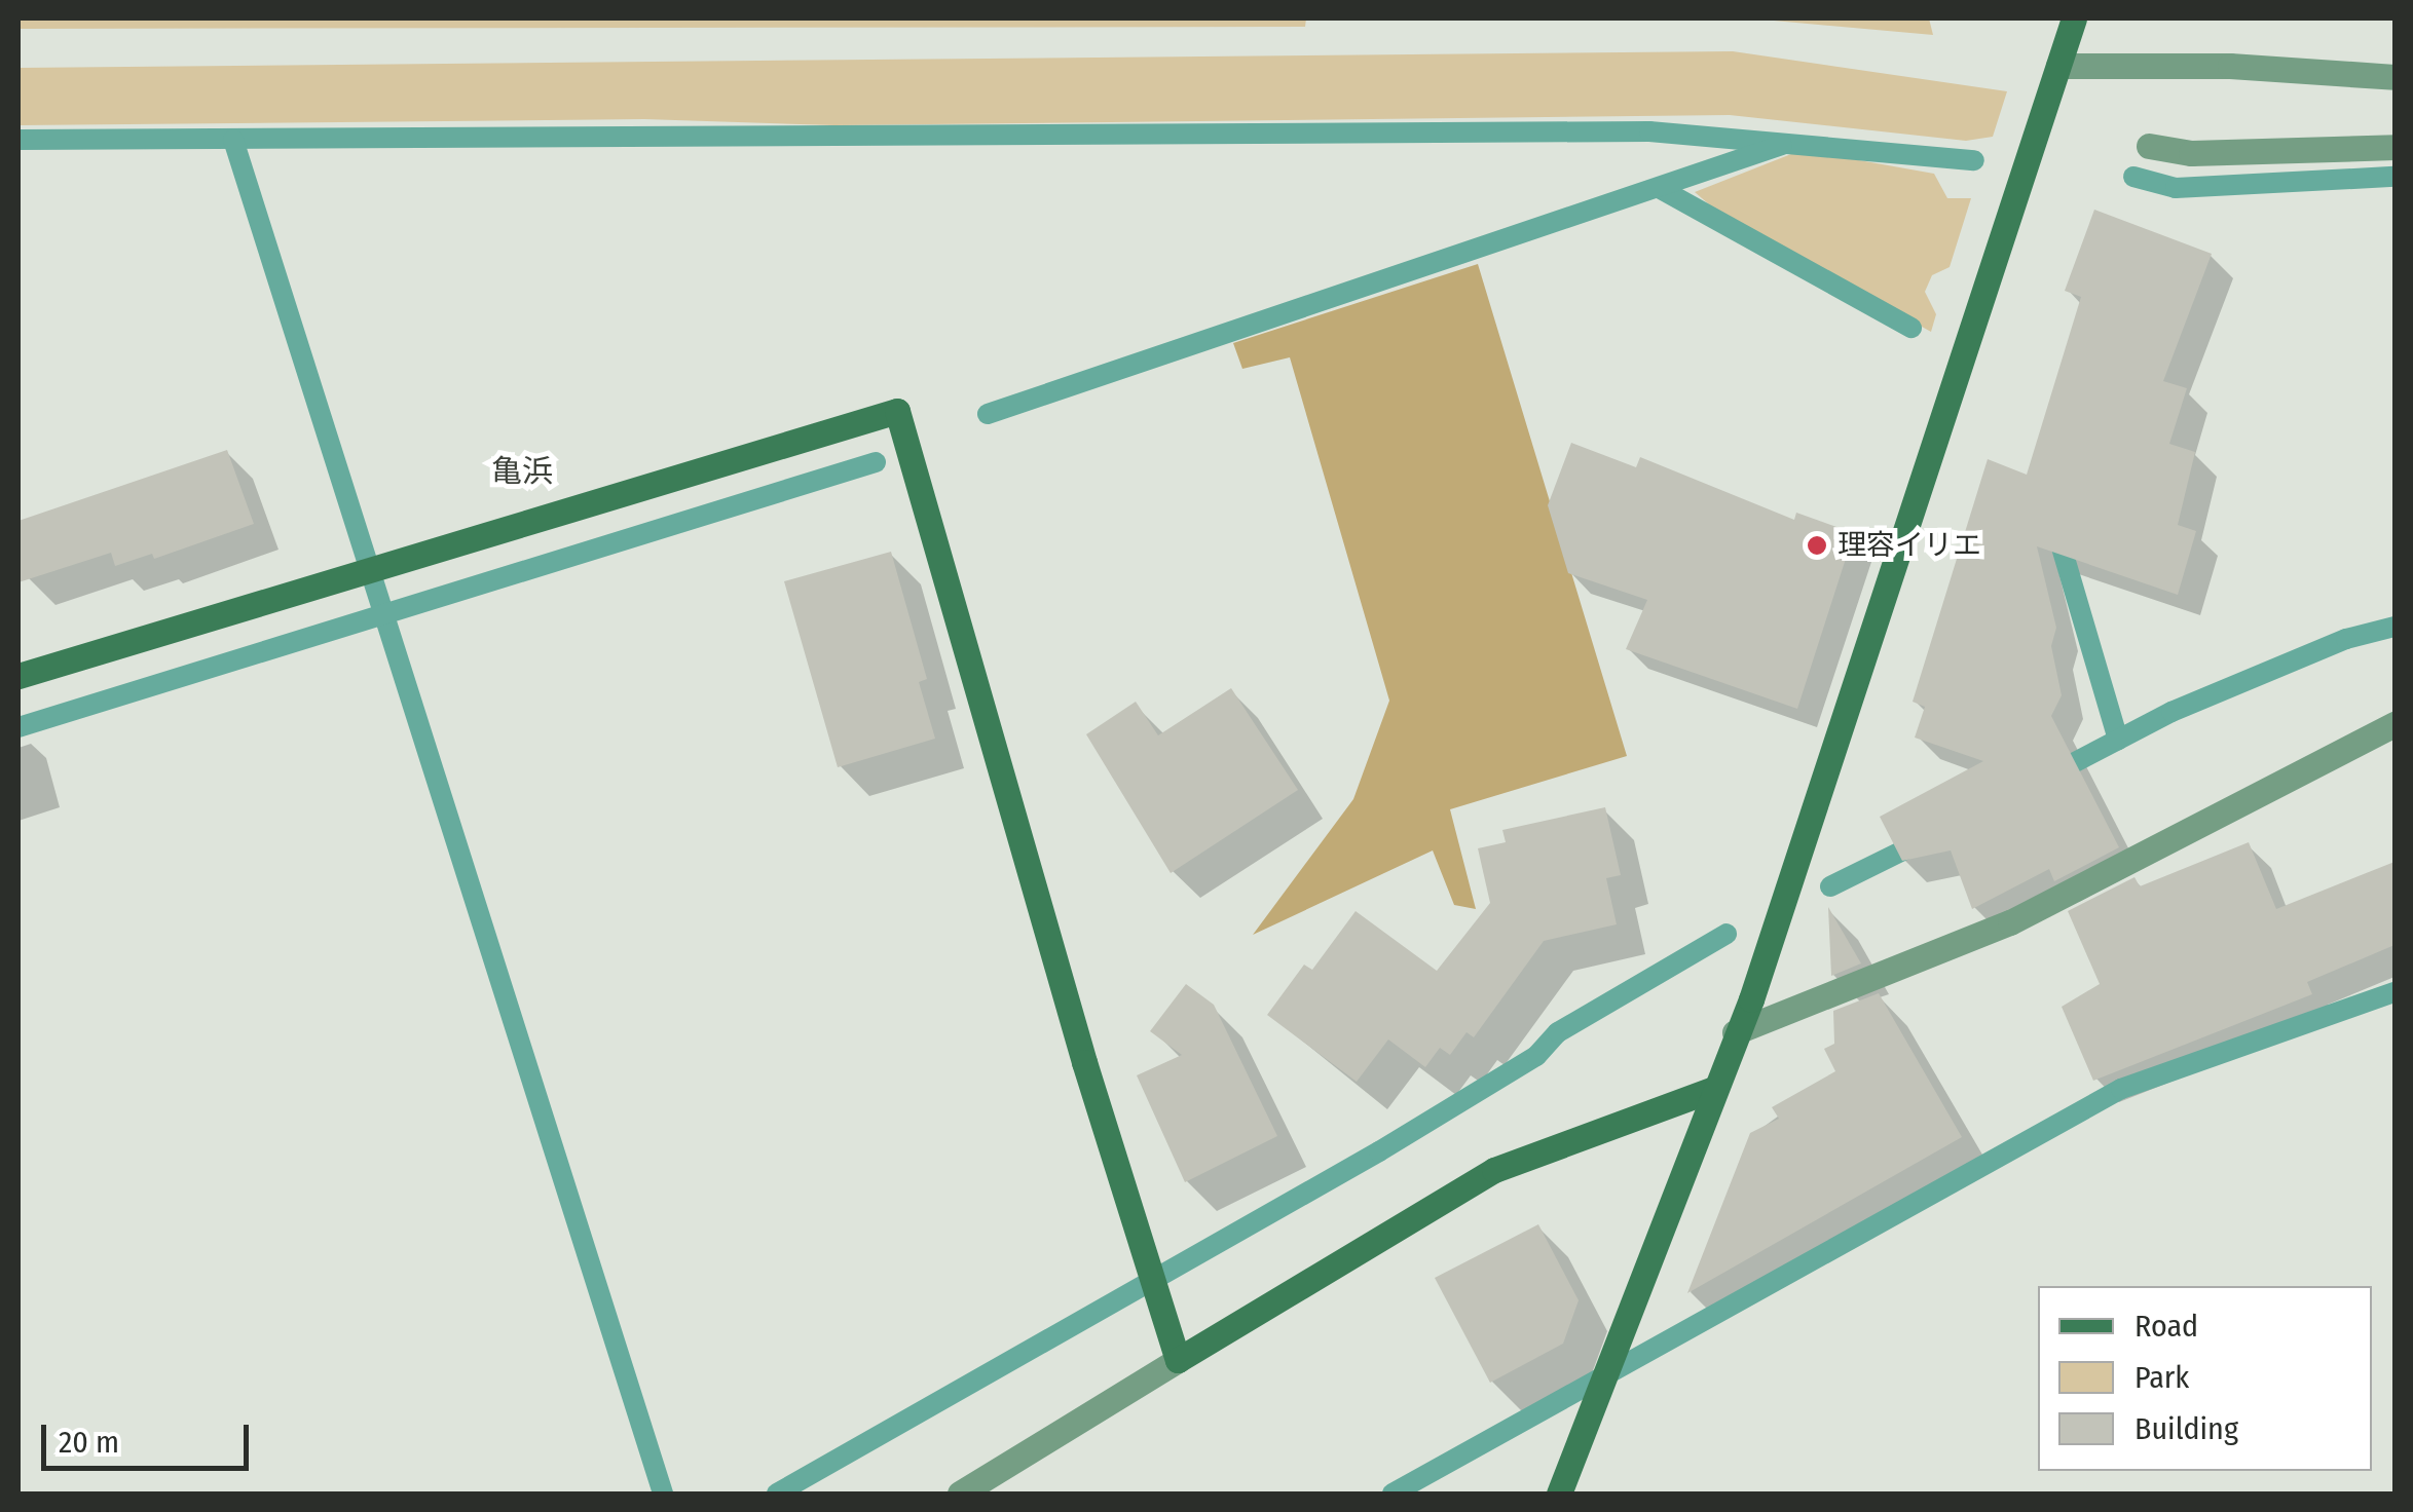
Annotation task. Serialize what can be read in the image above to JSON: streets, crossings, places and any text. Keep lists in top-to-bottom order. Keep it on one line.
{"districts":["亀浜"],"places":["理容イリエ"],"legend":["Road","Park","Building"],"scale_bar":"20 m"}
